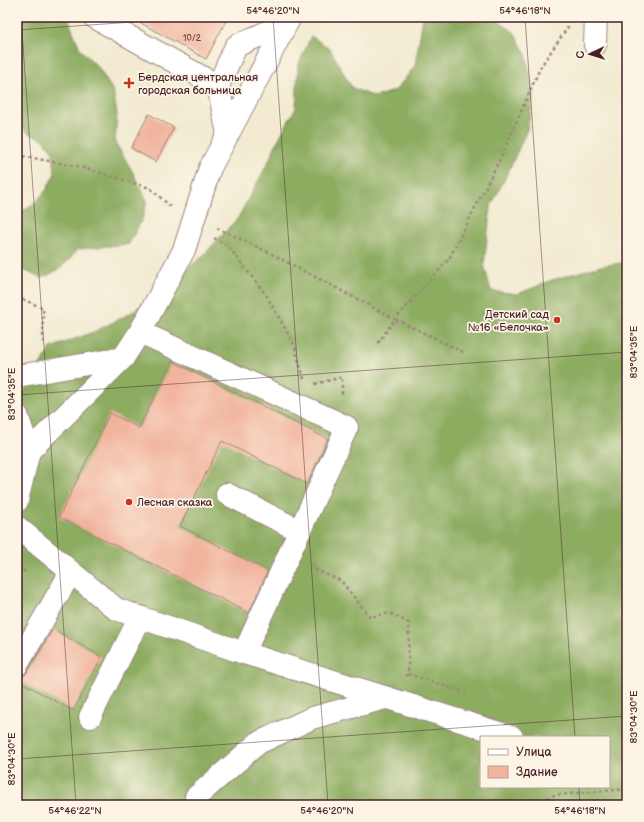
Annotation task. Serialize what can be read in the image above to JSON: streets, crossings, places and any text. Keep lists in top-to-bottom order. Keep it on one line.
{"places":{"health":["Бердская центральная городская больница"],"other":["Детский сад №16 «Белочка»","Лесная сказка"]},"house_numbers":["10/2"],"legend":["Улица","Здание"],"north":"left","coordinates":["54°46'20\"N","54°46'18\"N","83°04'35\"E","83°04'30\"E","54°46'22\"N"]}
